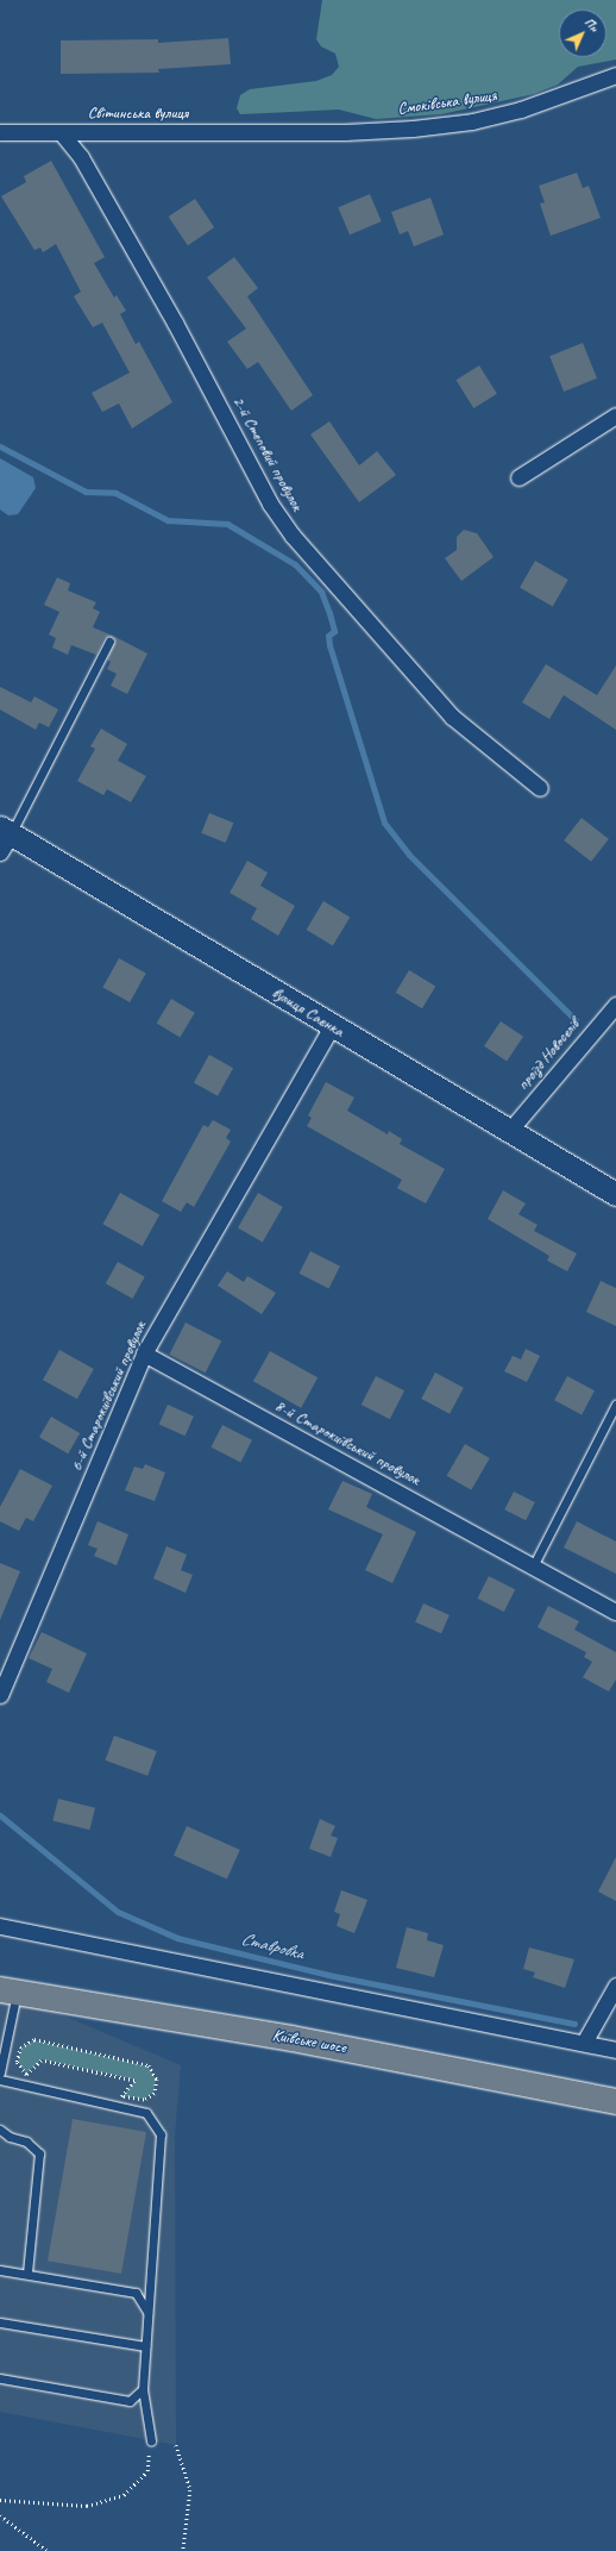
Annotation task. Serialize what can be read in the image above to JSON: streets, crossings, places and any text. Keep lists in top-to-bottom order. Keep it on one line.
{"streets":{"main road":["Київське шосе"],"street":["Смоківська вулиця","Світинська вулиця","2-й Степовий провулок","вулиця Саєнка","проїзд Новоселів","6-й Старокиївський провулок","8-й Старокиївський провулок"]},"crossings":[["Смоківська вулиця","Світинська вулиця"],["Світинська вулиця","2-й Степовий провулок"],["вулиця Саєнка","проїзд Новоселів"],["вулиця Саєнка","6-й Старокиївський провулок"],["6-й Старокиївський провулок","8-й Старокиївський провулок"]],"water":["Ставровка"],"north":"top right"}
